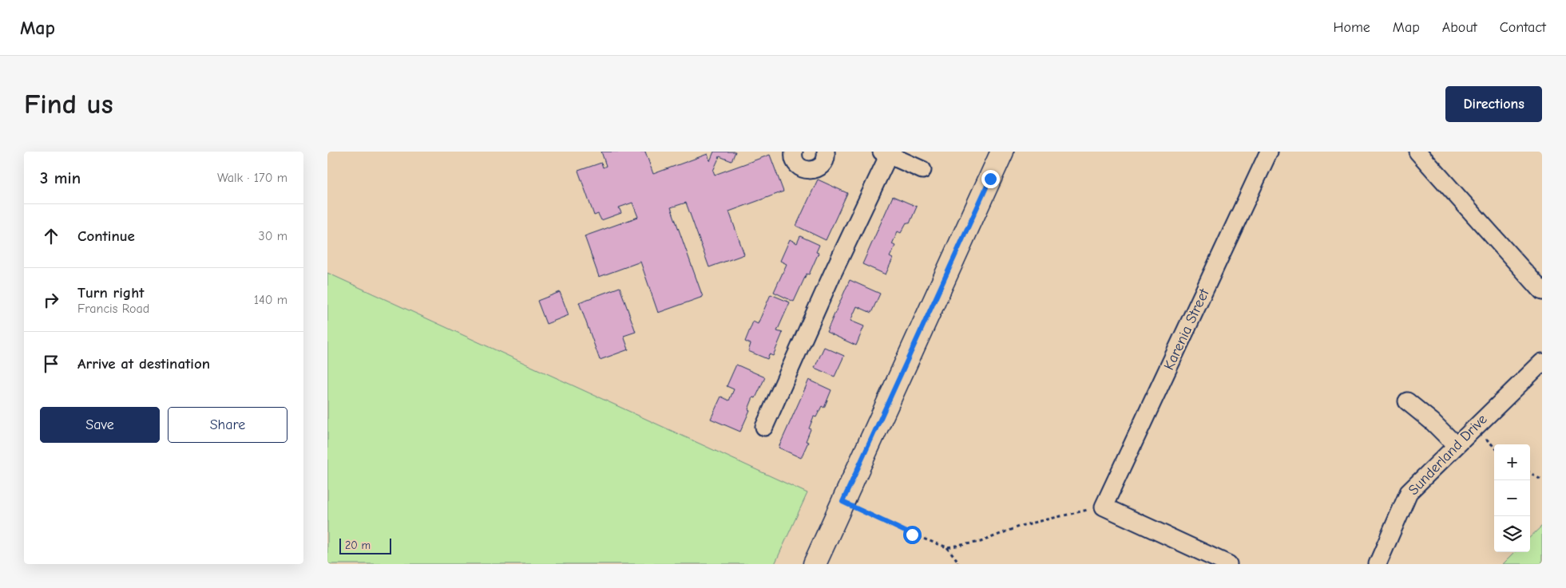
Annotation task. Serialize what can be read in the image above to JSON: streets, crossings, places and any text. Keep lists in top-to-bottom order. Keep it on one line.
{"streets":{"street":["Karenia Street","Sunderland Drive"]},"scale_bar":"20 m","page":{"header":"Map","nav":["Home","Map","About","Contact"],"buttons":["Directions",["Save","Share"]],"title":"Find us","heading":["3 min","Walk · 170 m"],"list":[["Continue","30 m"],["Turn right","Francis Road","140 m"],"Arrive at destination"],"map_buttons":["+","−"],"scale":"20 m"}}
